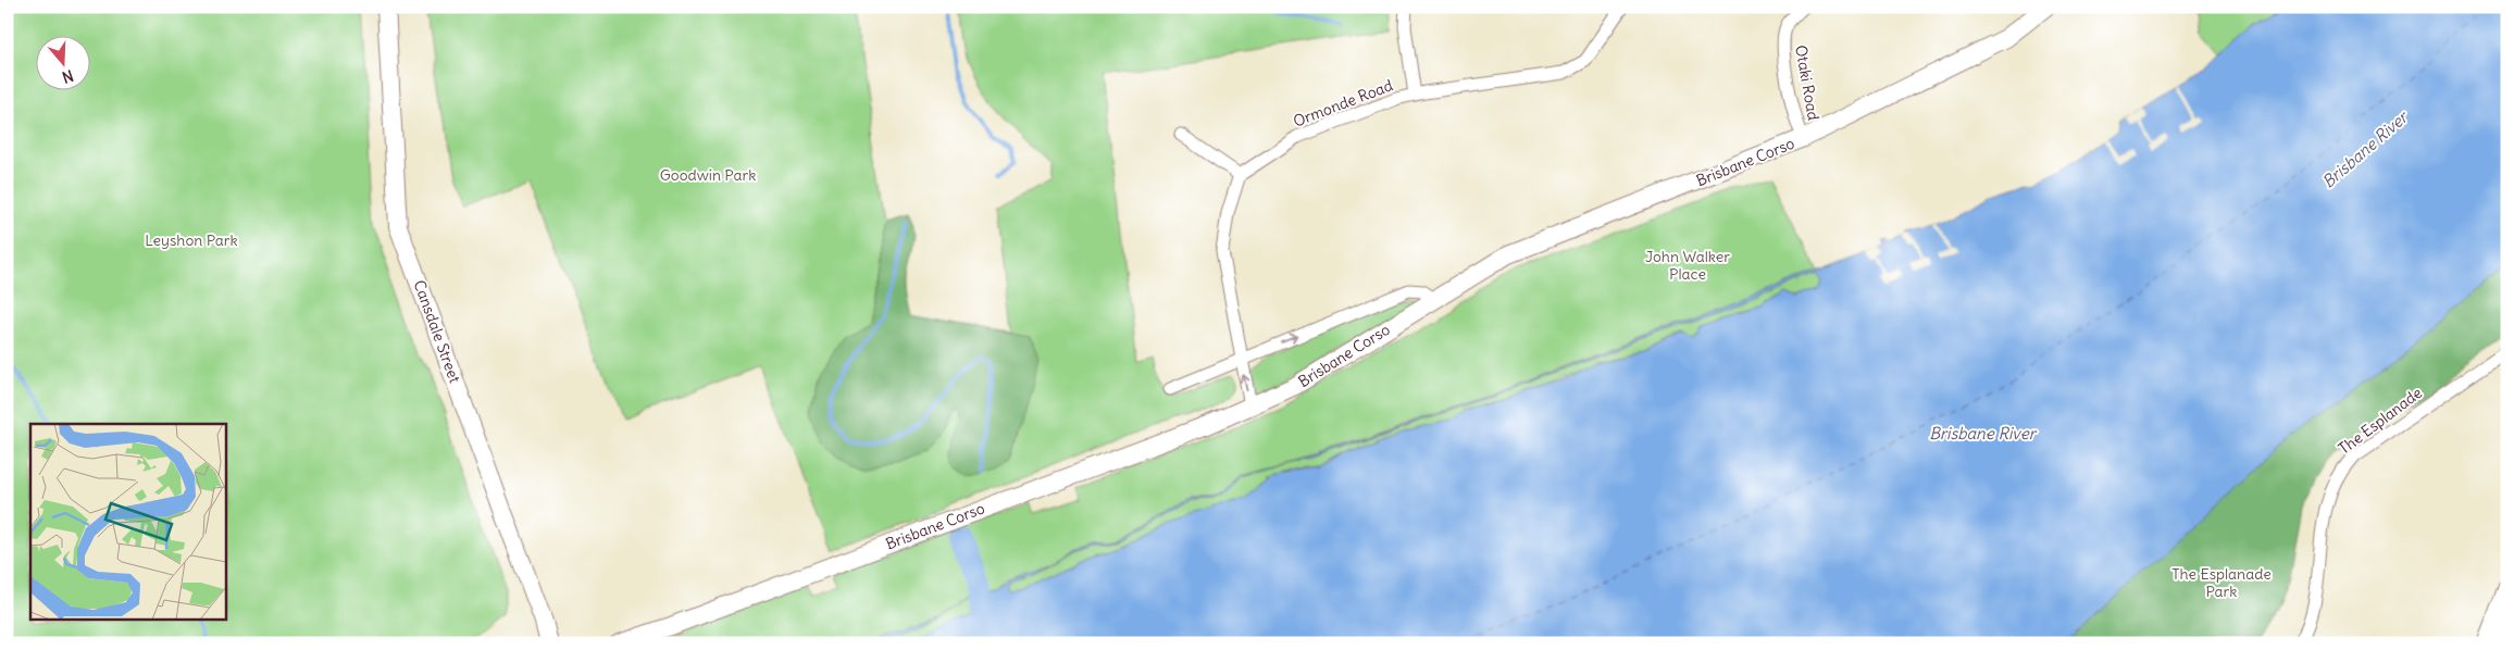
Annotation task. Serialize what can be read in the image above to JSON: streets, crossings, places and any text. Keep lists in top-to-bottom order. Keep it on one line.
{"streets":{"street":["Otaki Road","Ormonde Road","Brisbane Corso","Cansdale Street","The Esplanade"]},"crossings":[["Otaki Road","Brisbane Corso"]],"water":["Brisbane River"],"parks":["Goodwin Park","Leyshon Park","John Walker Place","The Esplanade Park"],"north":"bottom"}
